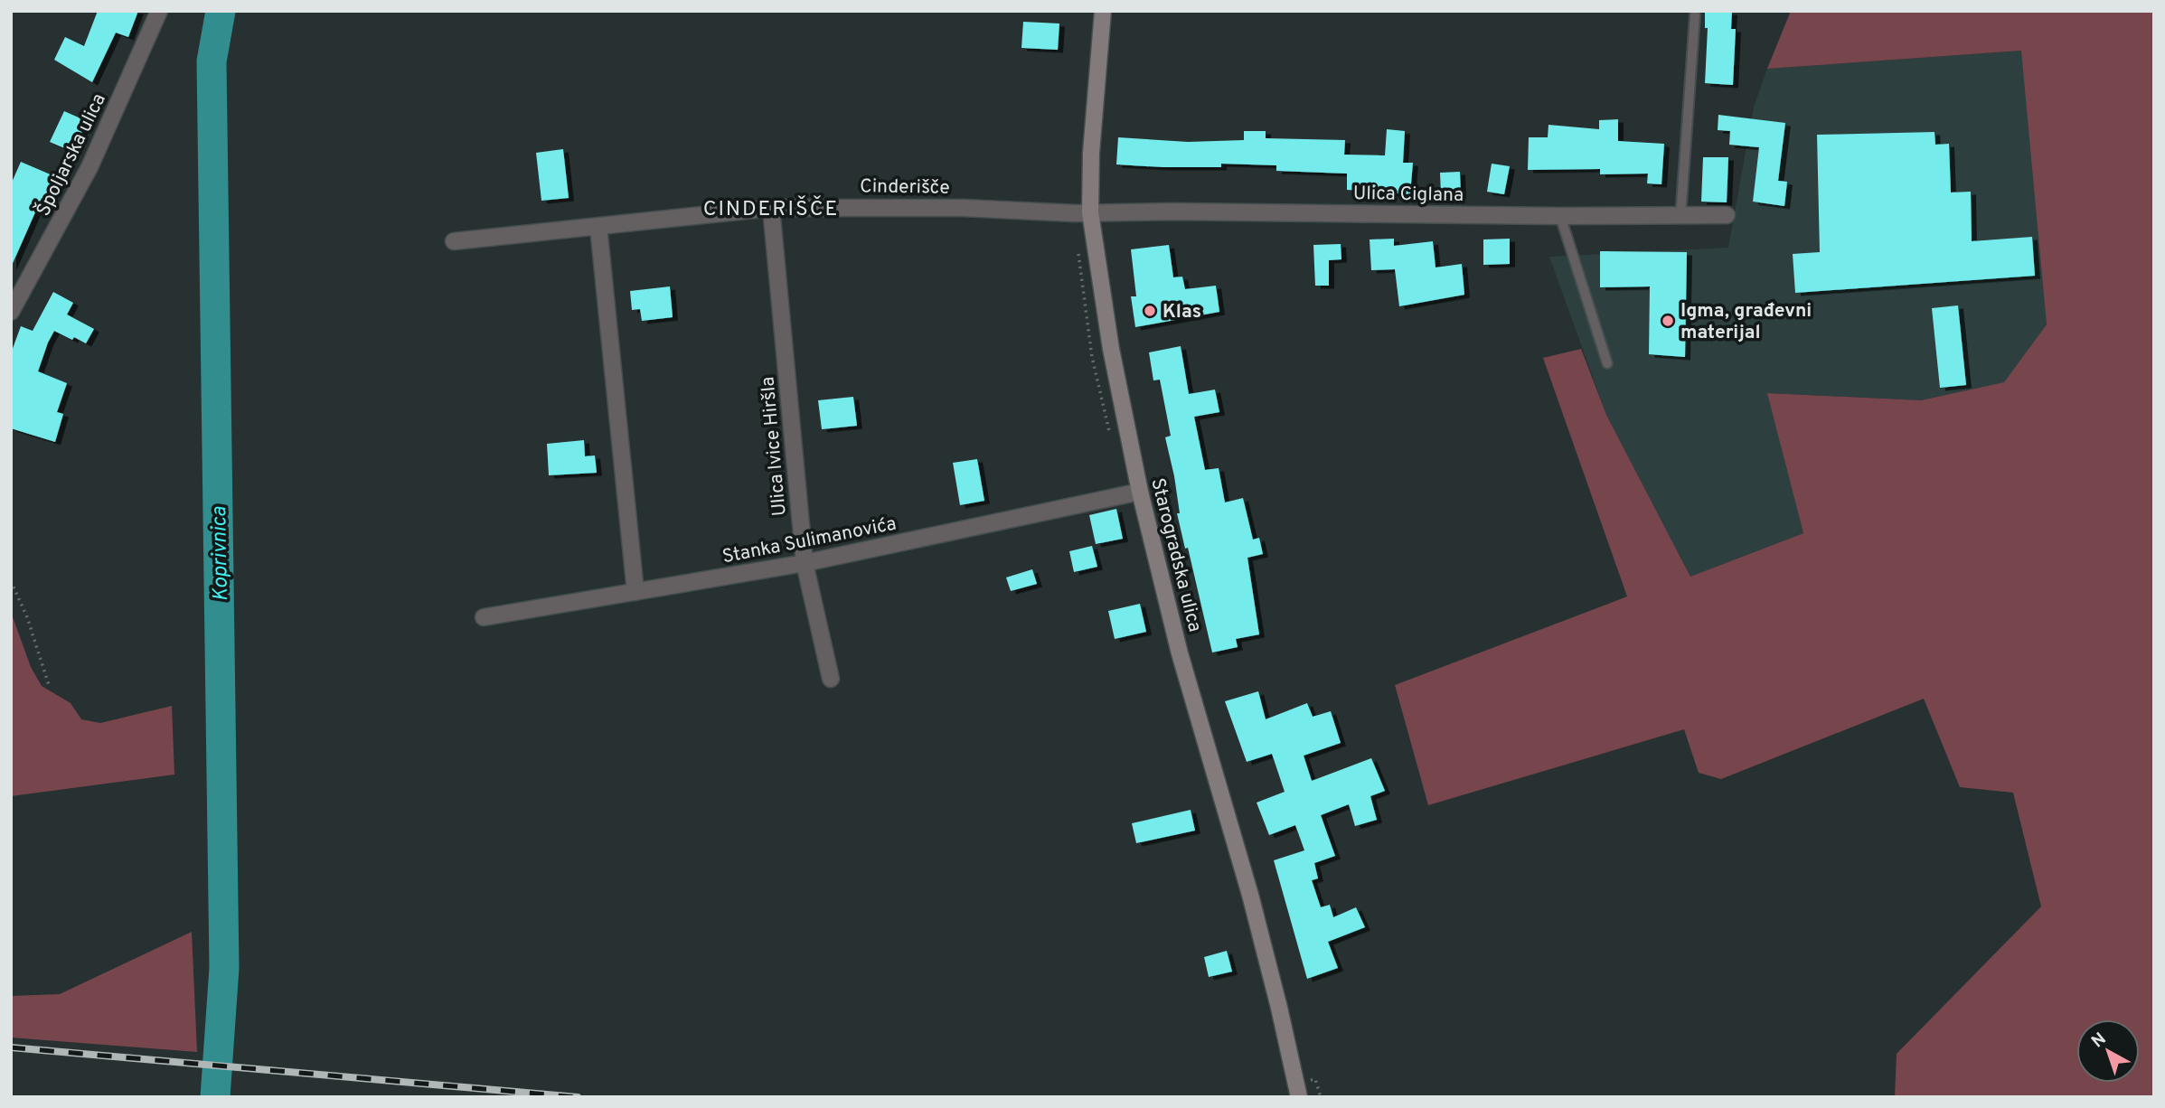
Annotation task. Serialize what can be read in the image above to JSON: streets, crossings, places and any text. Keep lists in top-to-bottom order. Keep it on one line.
{"streets":{"main road":["Starogradska ulica"],"street":["Špoljarska ulica","Cinderišče","Ulica Ciglana","Ulica Ivice Hiršla","Stanka Sulimanovića"]},"crossings":[["Cinderišče","Ulica Ciglana"],["Cinderišče","Ulica Ivice Hiršla"],["Cinderišče","Starogradska ulica"],["Ulica Ciglana","Starogradska ulica"],["Ulica Ivice Hiršla","Stanka Sulimanovića"],["Stanka Sulimanovića","Starogradska ulica"]],"districts":["CINDERIŠČE"],"water":["Koprivnica"],"places":["Klas","Igma, građevni materijal"],"north":"top left"}
